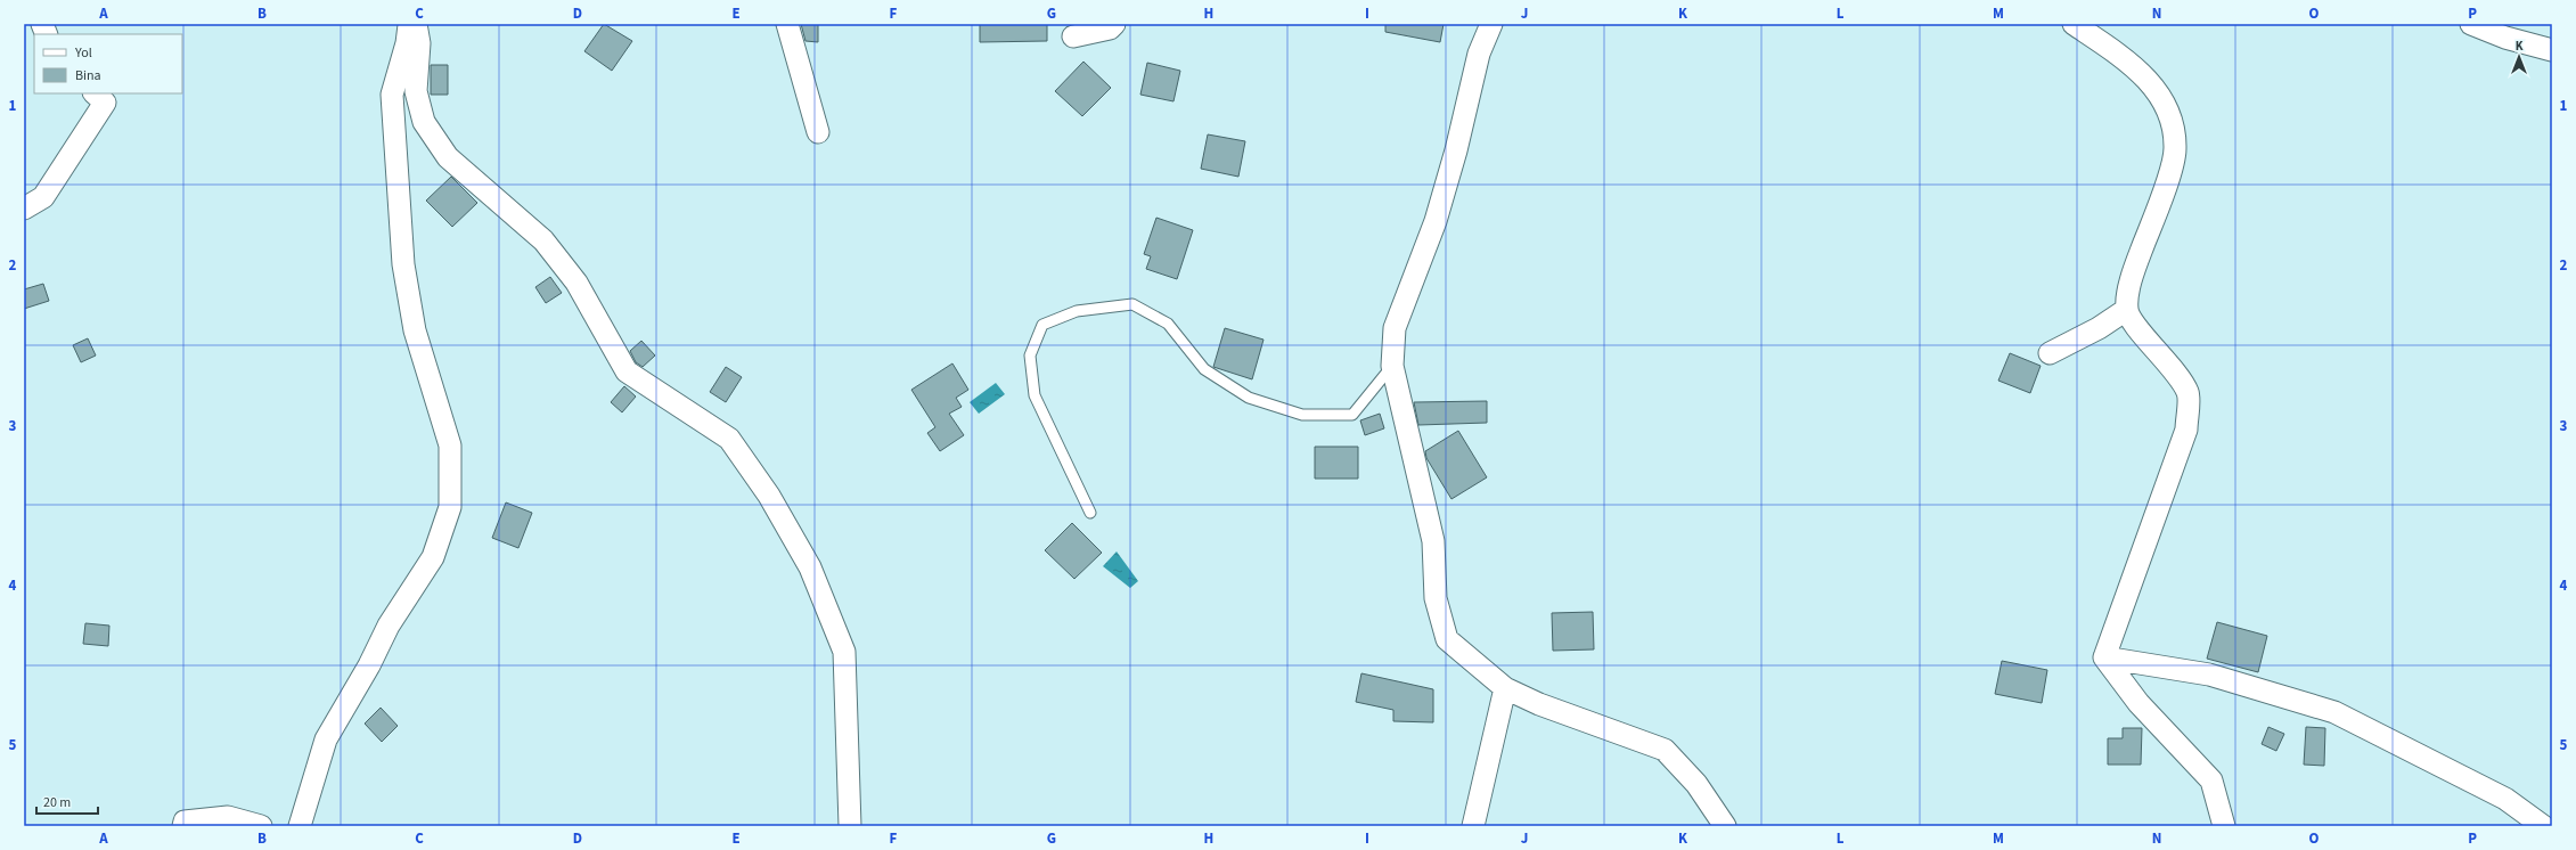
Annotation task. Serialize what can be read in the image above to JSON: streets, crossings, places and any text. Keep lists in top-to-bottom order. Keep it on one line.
{"legend":["Yol","Bina"],"scale_bar":"20 m","north":"top","grid":{"columns":["A","B","C","D","E","F","G","H","I","J","K","L","M","N","O","P"],"rows":["1","2","3","4","5"]}}
